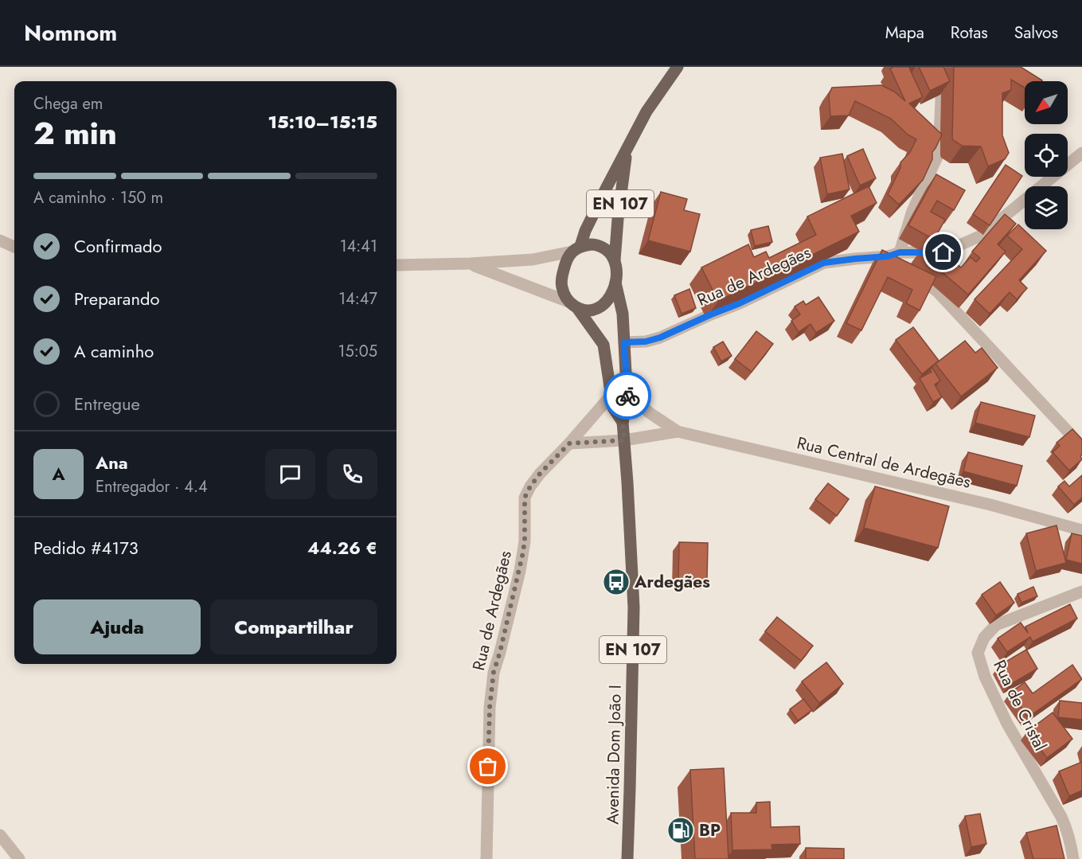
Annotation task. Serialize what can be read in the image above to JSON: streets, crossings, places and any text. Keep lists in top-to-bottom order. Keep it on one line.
{"streets":{"main road":["EN 107","Avenida Dom João I"],"street":["Rua de Ardegães","Rua Central de Ardegães","Rua de Cristal"]},"crossings":[["EN 107","Avenida Dom João I"],["Rua de Ardegães","Avenida Dom João I"],["Rua Central de Ardegães","Avenida Dom João I"]],"places":{"bus stop":["Ardegães"],"fuel station":["BP"]},"north":"bottom left","page":{"header":"Nomnom","nav":["Mapa","Rotas","Salvos"],"heading":["2 min","Chega em","15:10–15:15"],"panel":["Ana","Entregador · 4.4","Pedido #4173","44.26 €"],"bar":"A caminho · 150 m","list":[["Confirmado","14:41"],["Preparando","14:47"],["A caminho","15:05"],"Entregue"],"round":"A","buttons":["Ajuda","Compartilhar"]}}
